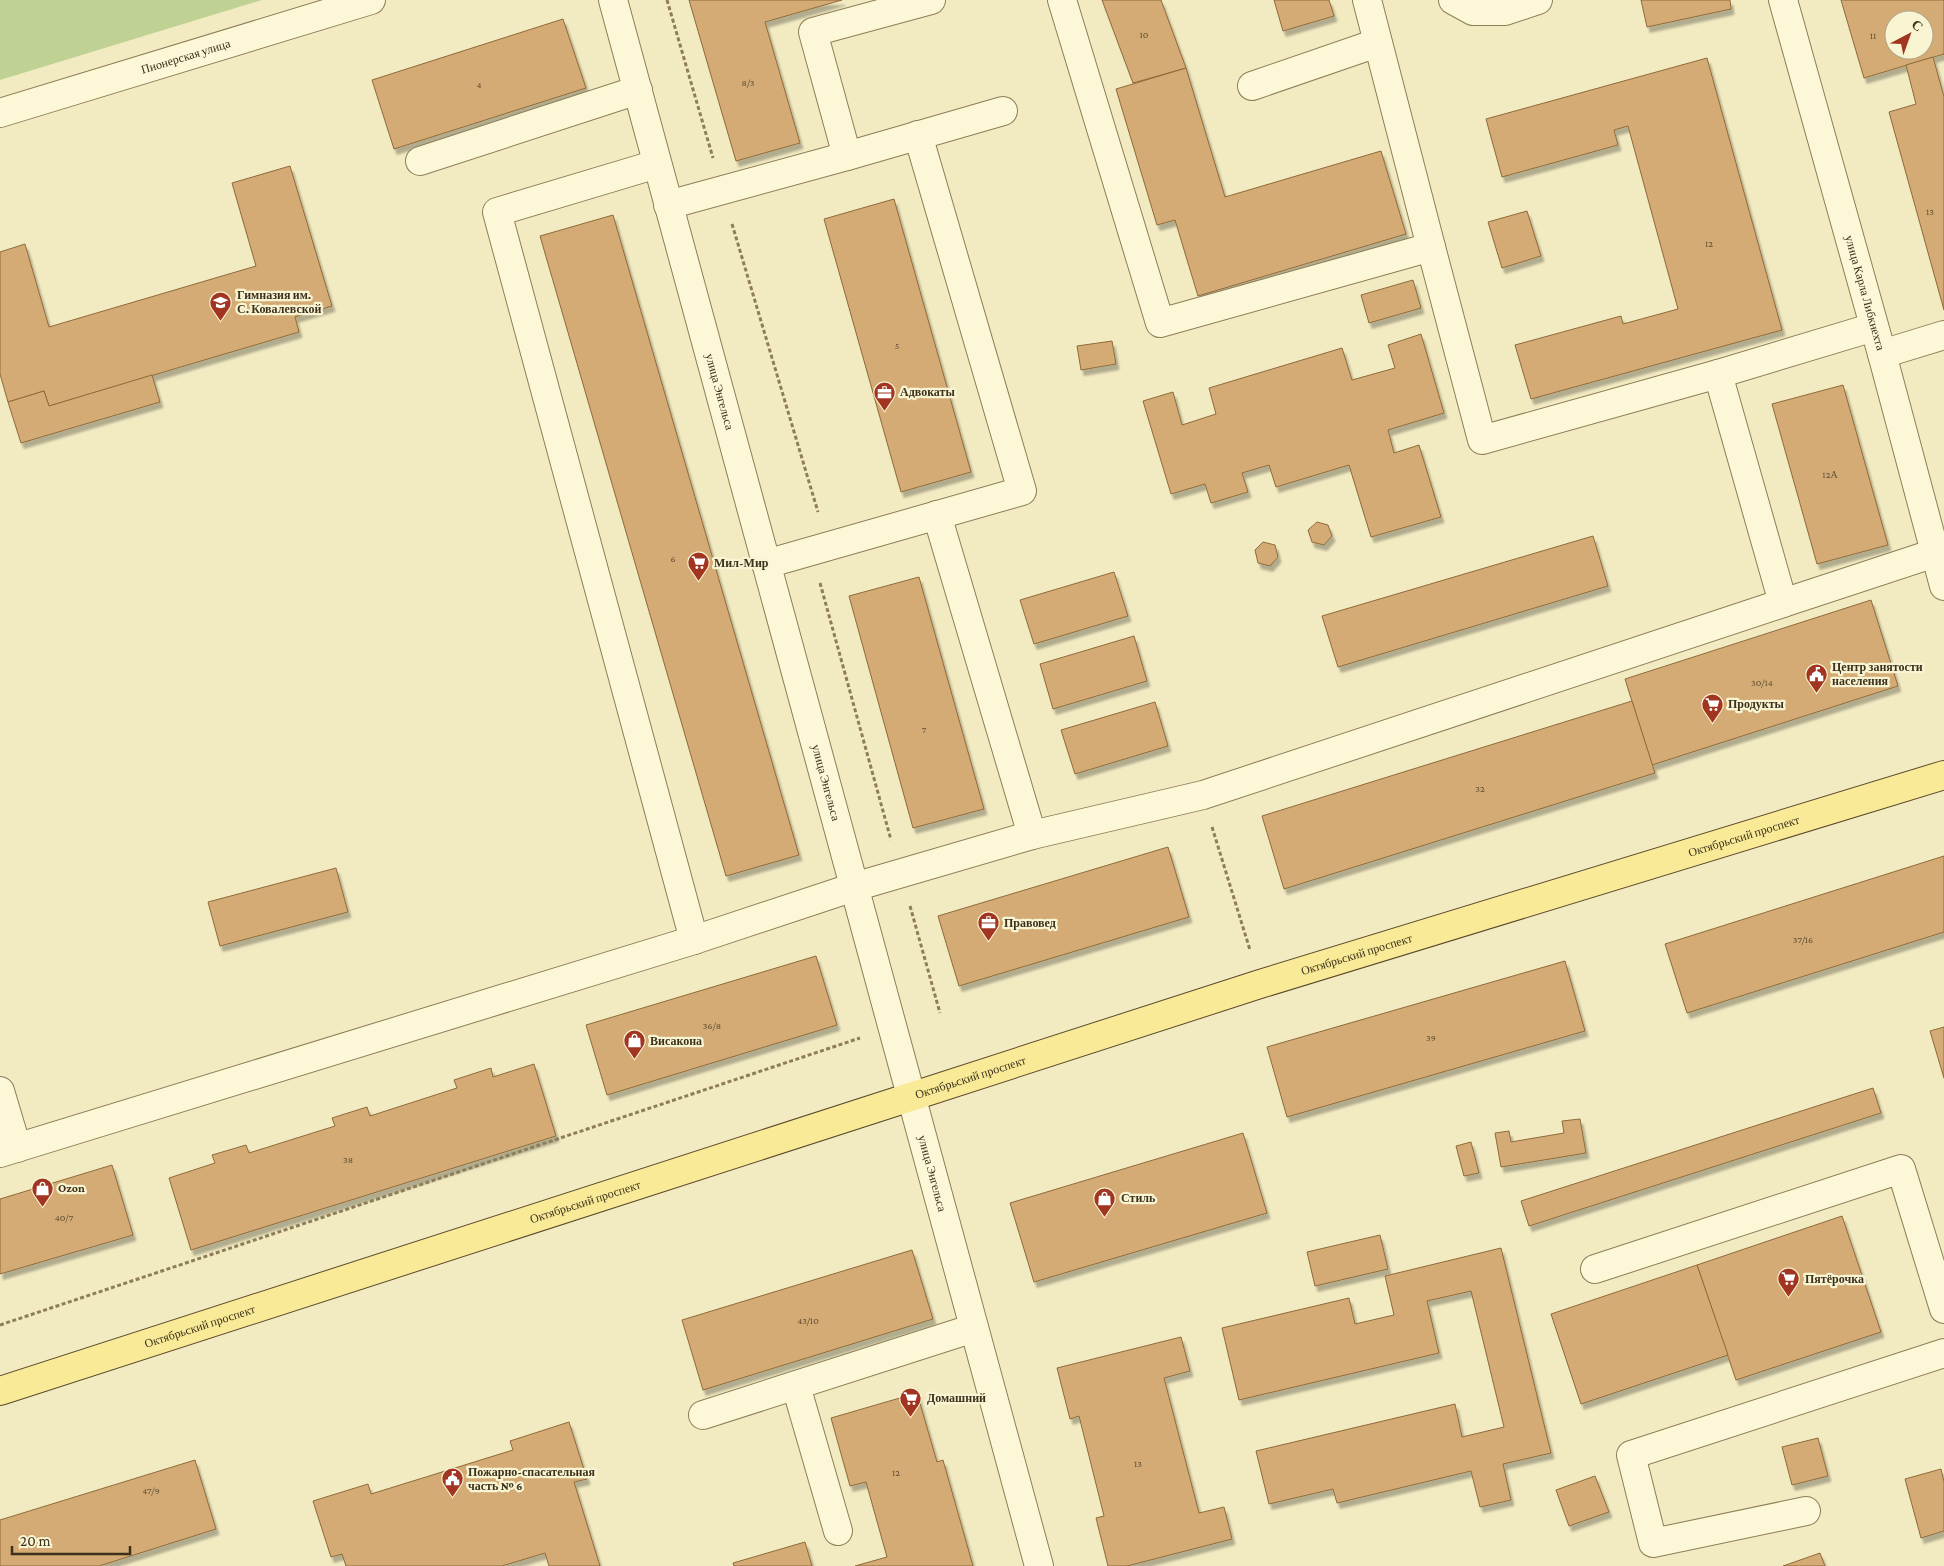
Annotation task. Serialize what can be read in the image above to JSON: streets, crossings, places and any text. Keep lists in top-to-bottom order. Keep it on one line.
{"streets":{"main road":["Октябрьский проспект"],"street":["Пионерская улица","улица Карла Либкнехта","улица Энгельса"]},"crossings":[["улица Энгельса","Октябрьский проспект"]],"places":{"school or university":["Гимназия им. С. Ковалевской"],"office":["Адвокаты","Правовед"],"supermarket":["Мил-Мир","Продукты","Пятёрочка","Домашний"],"public building":["Центр занятости населения","Пожарно-спасательная часть № 6"],"shop":["Висакона","Ozon","Стиль"]},"house_numbers":["10","11","8/3","4","13","12","5","12А","6","30/14","7","32","37/16","36/8","39","38","40/7","43/10","13","12","47/9"],"scale_bar":"20 m","north":"top right"}
